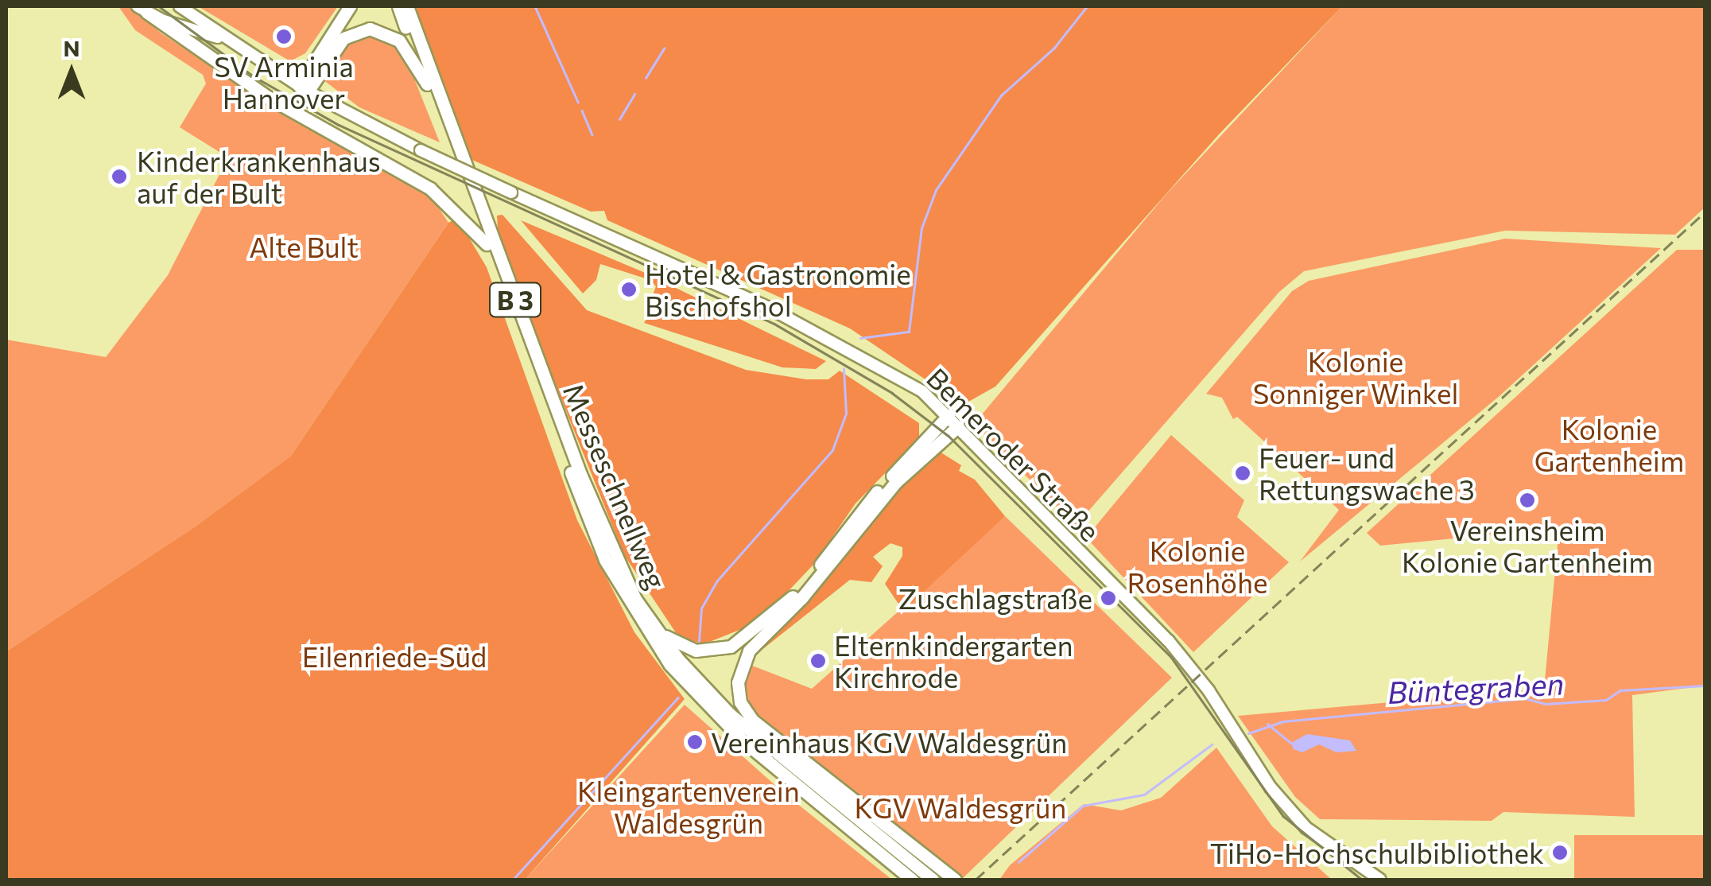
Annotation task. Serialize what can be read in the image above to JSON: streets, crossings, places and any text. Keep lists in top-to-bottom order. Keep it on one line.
{"streets":{"highway":["B 3","Messeschnellweg"],"main road":["Bemeroder Straße"]},"crossings":[["B 3","Messeschnellweg"]],"water":["Büntegraben"],"parks":["Alte Bult","Kolonie Sonniger Winkel","Kolonie Gartenheim","Kolonie Rosenhöhe","Eilenriede-Süd","Kleingartenverein Waldesgrün","KGV Waldesgrün"],"places":["SV Arminia Hannover","Kinderkrankenhaus auf der Bult","Hotel & Gastronomie Bischofshol","Feuer- und Rettungswache 3","Vereinsheim Kolonie Gartenheim","Zuschlagstraße","Elternkindergarten Kirchrode","Vereinhaus KGV Waldesgrün","TiHo-Hochschulbibliothek"],"north":"top"}
